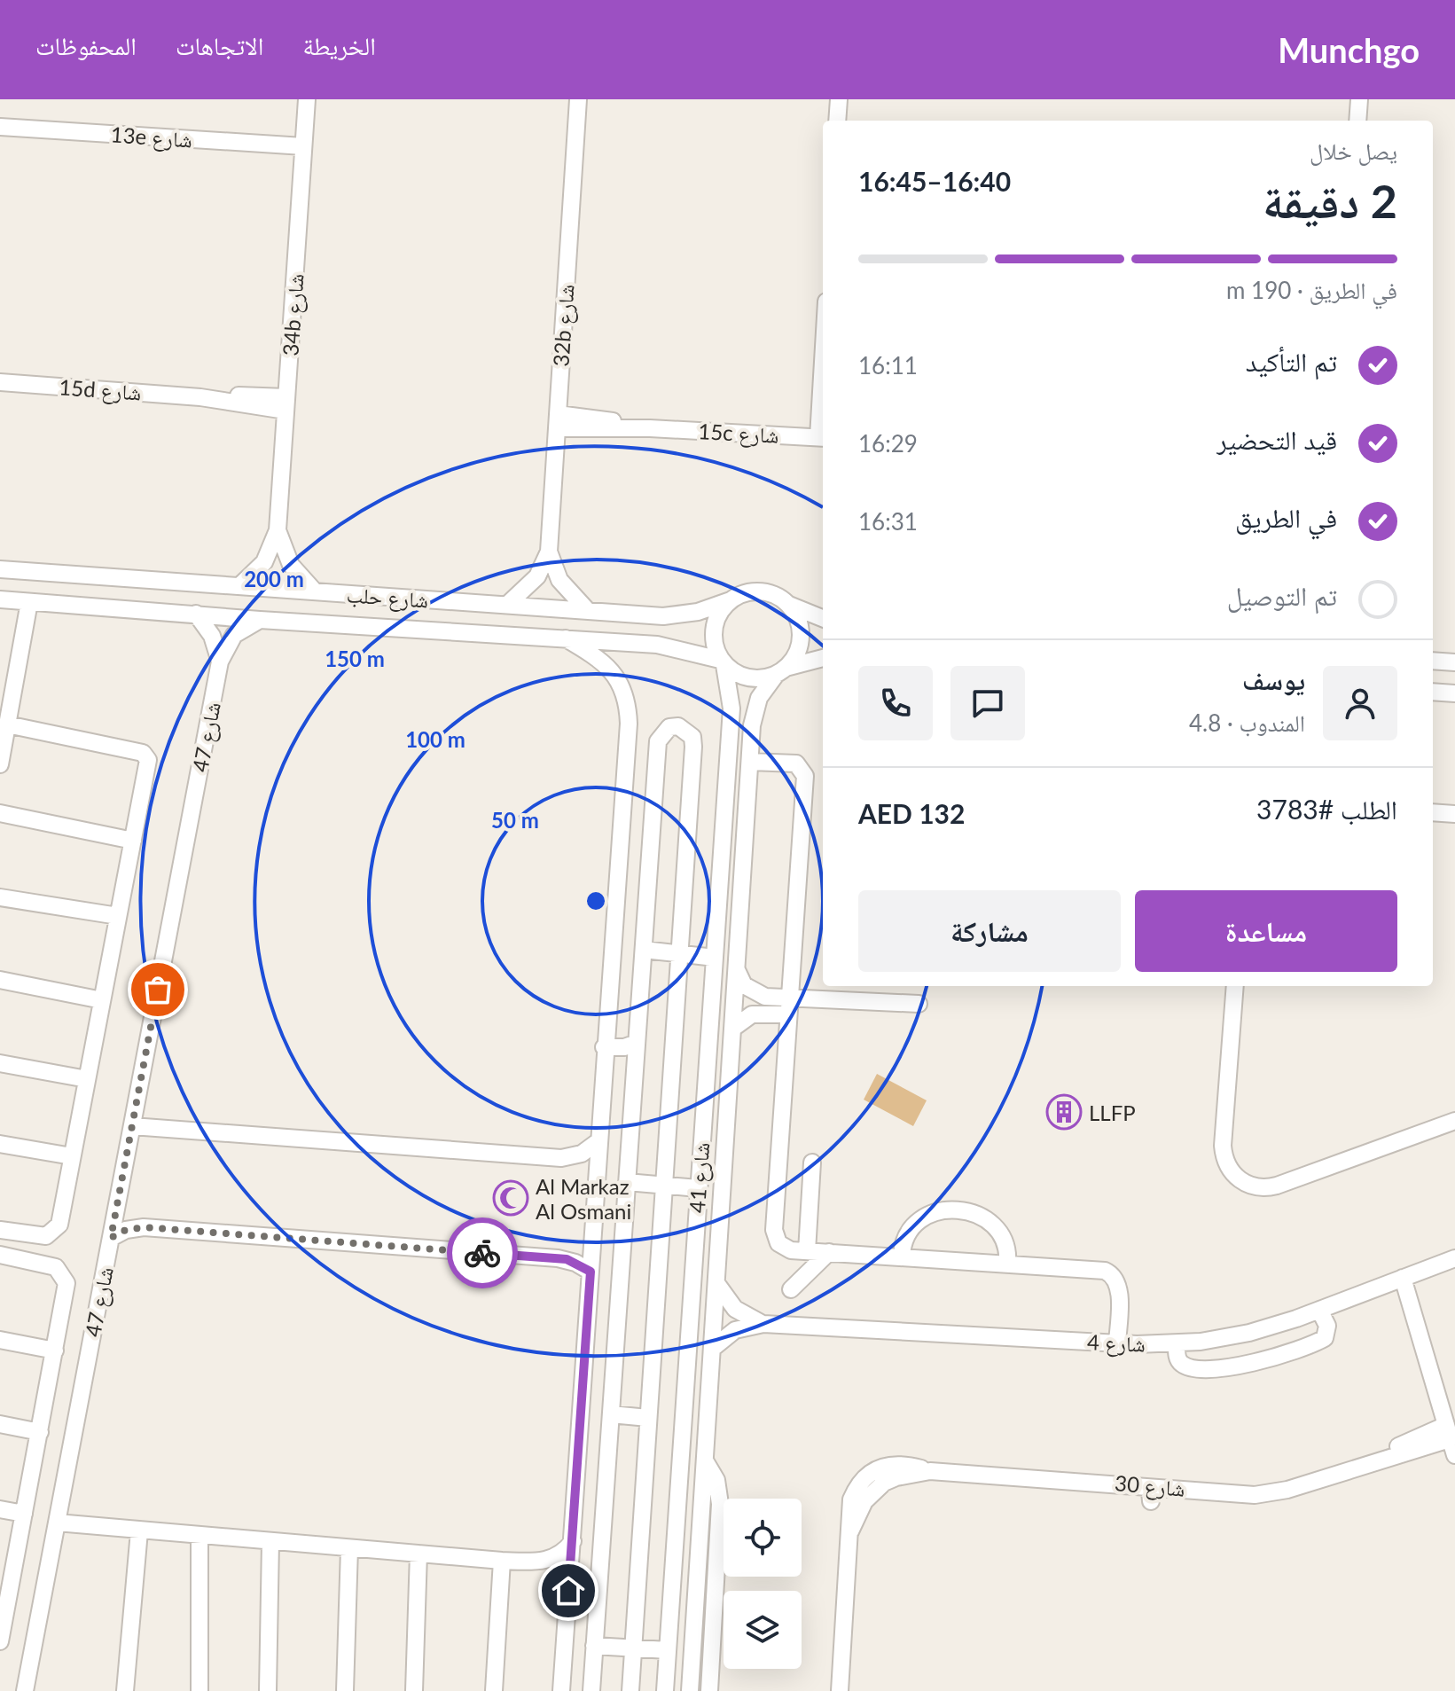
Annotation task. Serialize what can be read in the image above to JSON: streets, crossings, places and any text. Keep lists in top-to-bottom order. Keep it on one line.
{"streets":{"street":["13e شارع","34b شارع","32b شارع","15d شارع","15c شارع","شارع حلب","شارع 47","شارع 41","شارع 4","شارع 30"]},"crossings":[["13e شارع","34b شارع"],["34b شارع","15d شارع"],["34b شارع","شارع حلب"],["32b شارع","15c شارع"],["32b شارع","شارع حلب"],["شارع حلب","شارع 47"],["شارع حلب","شارع 41"],["شارع 41","شارع 4"]],"places":{"building":["LLFP"],"mosque":["Al Markaz Al Osmani"]},"page":{"header":"Munchgo","nav":["الخريطة","الاتجاهات","المحفوظات"],"heading":["2 دقيقة","يصل خلال","16:40–16:45"],"panel":["يوسف","المندوب · 4.8","الطلب #3783","AED 132"],"bar":"في الطريق · 190 m","list":[["تم التأكيد","16:11"],["قيد التحضير","16:29"],["في الطريق","16:31"],"تم التوصيل"],"buttons":["مساعدة","مشاركة"]},"rings":["200 m","150 m","100 m","50 m"]}
